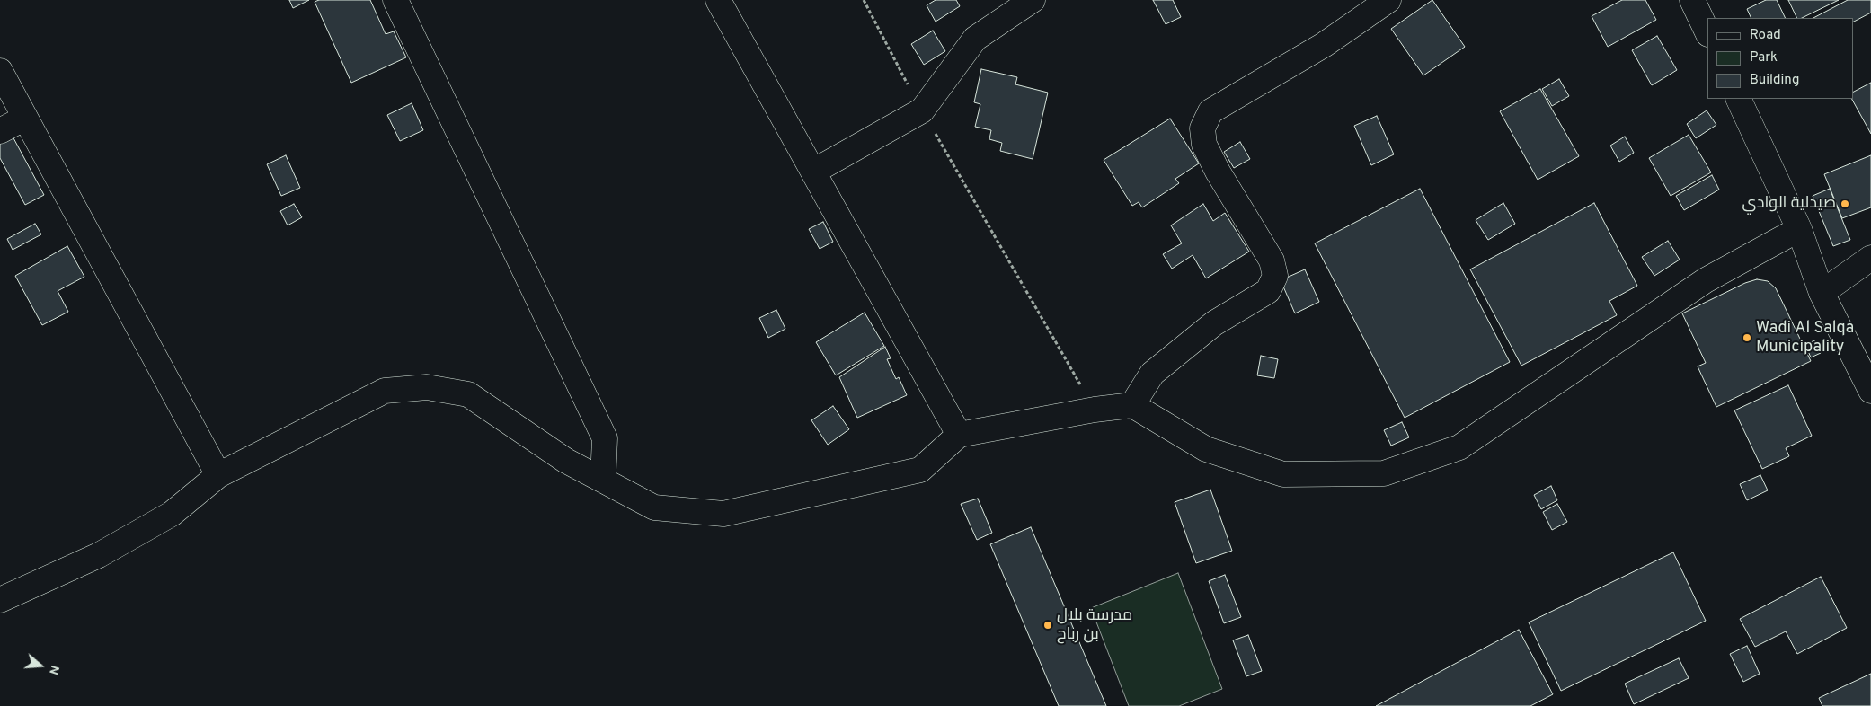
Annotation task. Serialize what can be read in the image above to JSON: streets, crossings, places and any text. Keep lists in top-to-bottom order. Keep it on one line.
{"places":["صيدلية الوادي","Wadi Al Salqa Municipality","مدرسة بلال بن رباح"],"legend":["Road","Park","Building"],"north":"right"}
